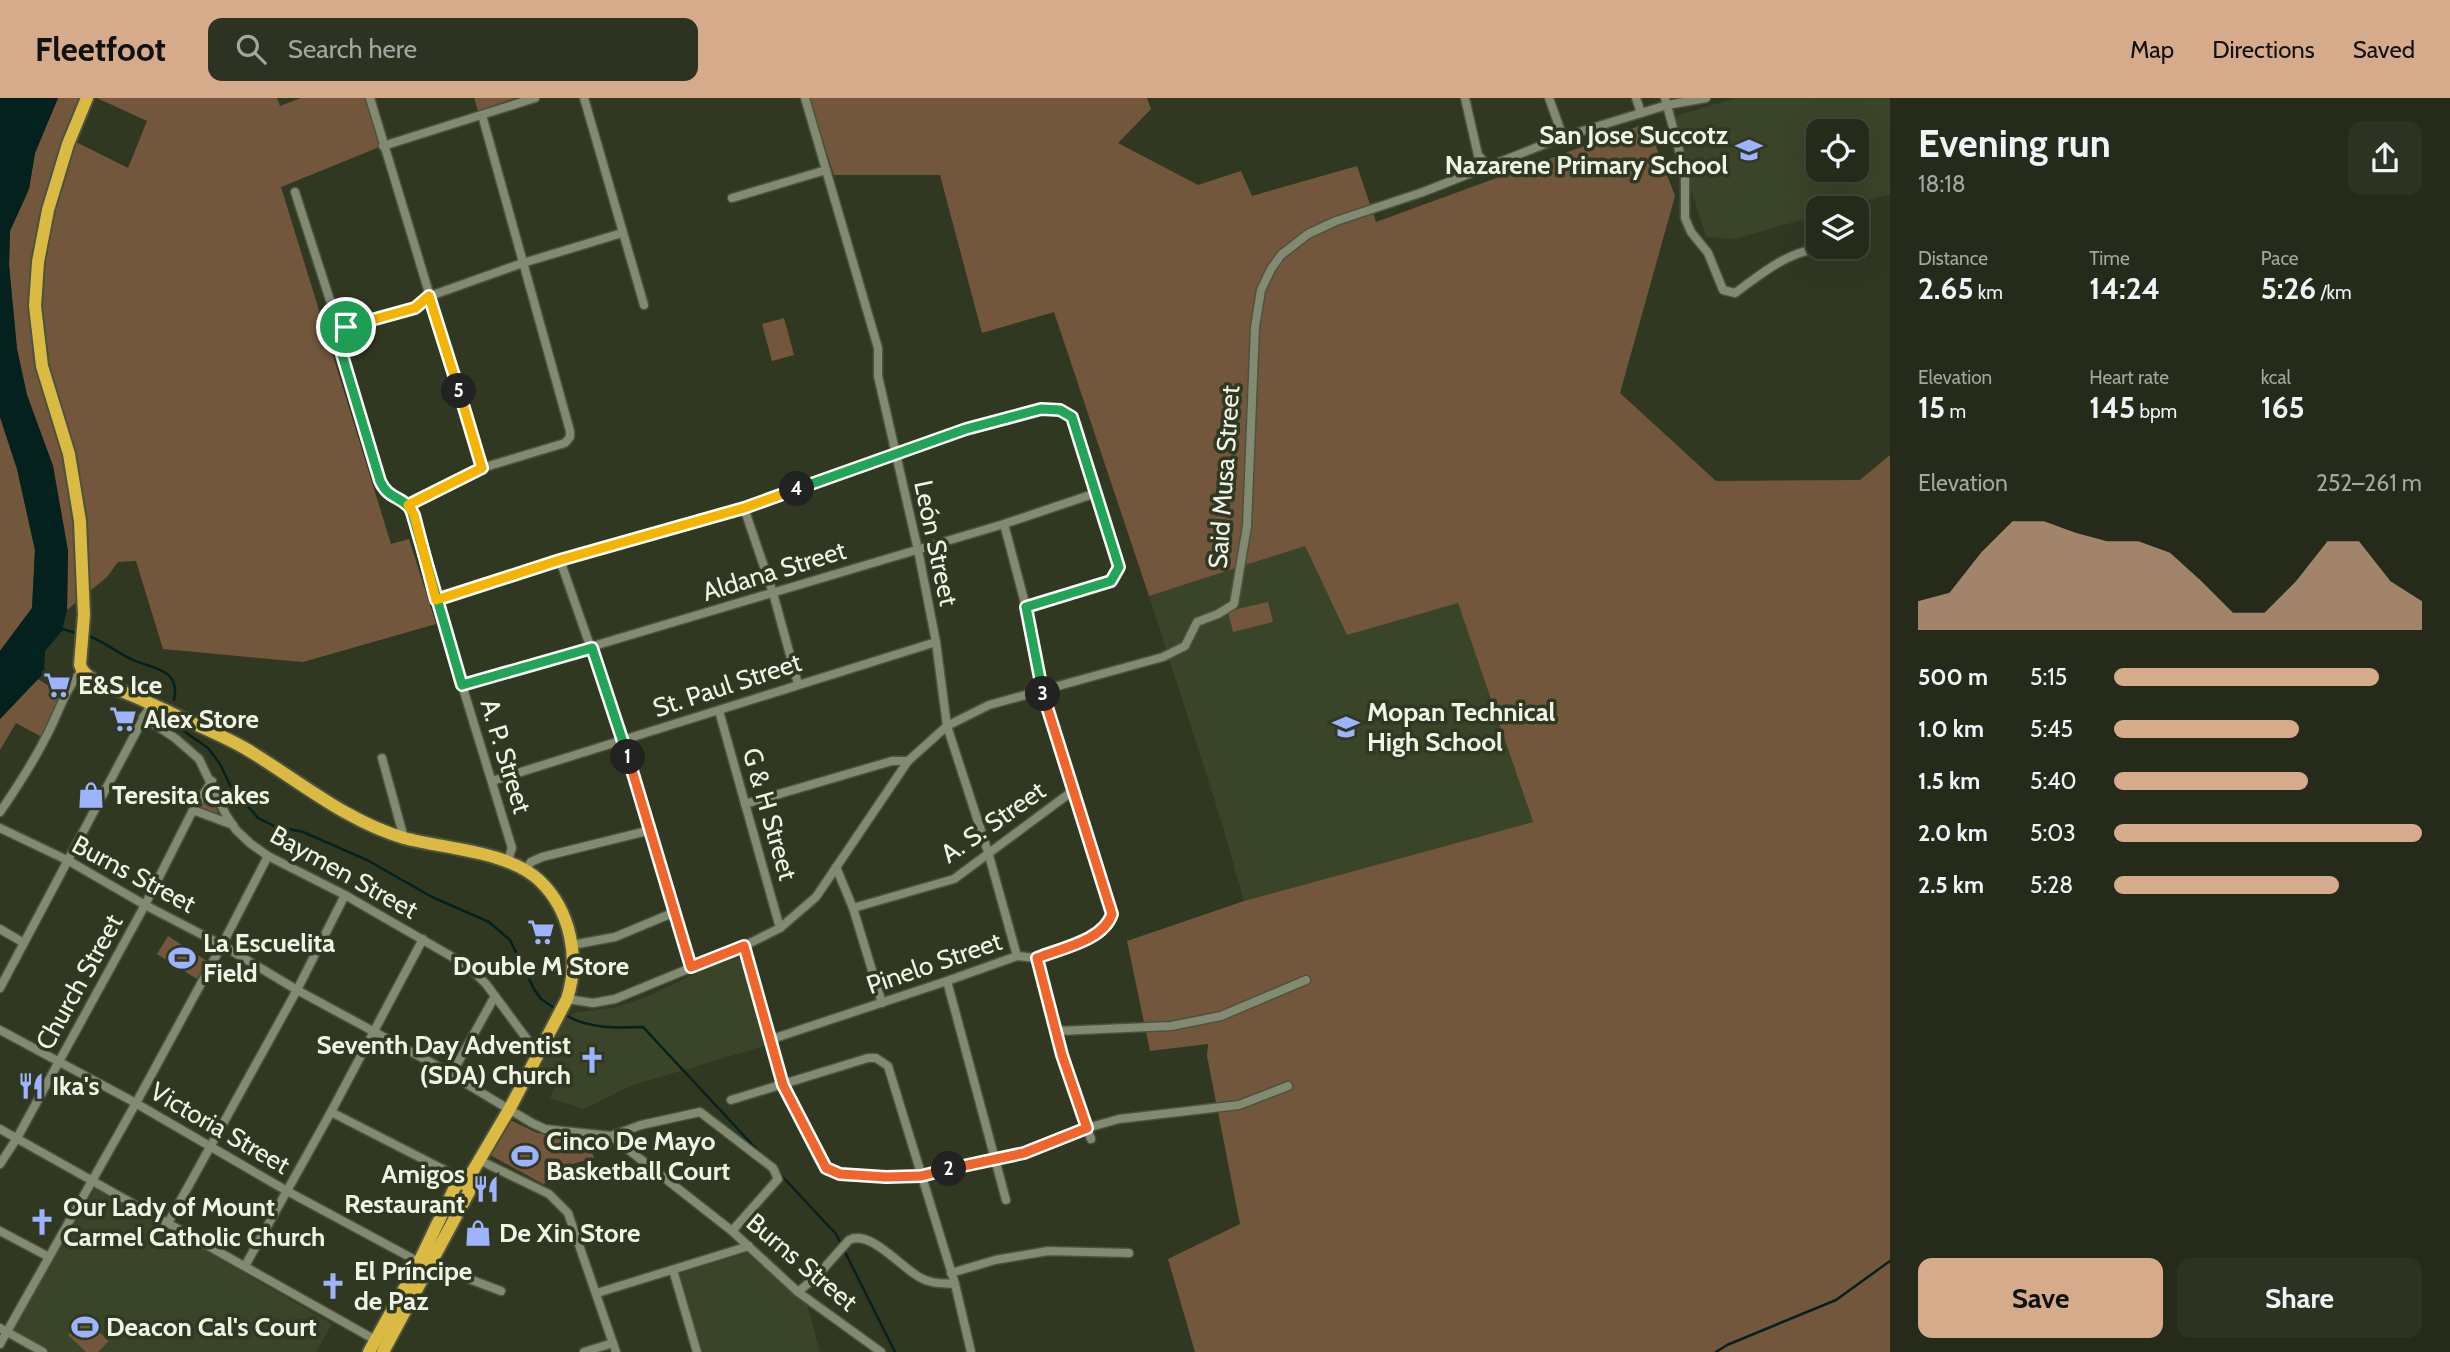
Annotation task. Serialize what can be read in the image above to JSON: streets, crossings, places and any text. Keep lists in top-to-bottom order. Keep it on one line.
{"streets":{"street":["Said Musa Street","León Street","Aldana Street","St. Paul Street","A. P. Street","G & H Street","A. S. Street","Baymen Street","Burns Street","Pinelo Street","Church Street","Victoria Street"]},"crossings":[["Said Musa Street","León Street"],["Said Musa Street","G & H Street"],["León Street","Aldana Street"],["León Street","St. Paul Street"],["León Street","A. S. Street"],["León Street","Pinelo Street"],["Aldana Street","A. P. Street"],["St. Paul Street","A. P. Street"],["St. Paul Street","G & H Street"],["A. S. Street","Pinelo Street"],["Baymen Street","Church Street"],["Burns Street","Church Street"],["Church Street","Victoria Street"]],"places":{"school or university":["San Jose Succotz Nazarene Primary School","Mopan Technical High School"],"supermarket":["E&S Ice","Alex Store","Double M Store"],"shop":["Teresita Cakes","De Xin Store"],"sports":["La Escuelita Field","Cinco De Mayo Basketball Court","Deacon Cal's Court"],"church":["Seventh Day Adventist (SDA) Church","Our Lady of Mount Carmel Catholic Church","El Príncipe de Paz"],"restaurant":["Ika's","Amigos Restaurant"]},"page":{"header":"Fleetfoot","search":"Search here","nav":["Map","Directions","Saved"],"heading":["Evening run","18:18"],"stats":[["Distance","2.65 km"],["Time","14:24"],["Pace","5:26 /km"],["Elevation","15 m"],["Heart rate","145 bpm"],["kcal","165"]],"pins":["5","4","3","1","2"],"chart":["Elevation","252–261 m"],"list":[{"name":"500 m","note":"5:15"},{"name":"1.0 km","note":"5:45"},{"name":"1.5 km","note":"5:40"},{"name":"2.0 km","note":"5:03"},{"name":"2.5 km","note":"5:28"}],"buttons":["Save","Share"]}}
